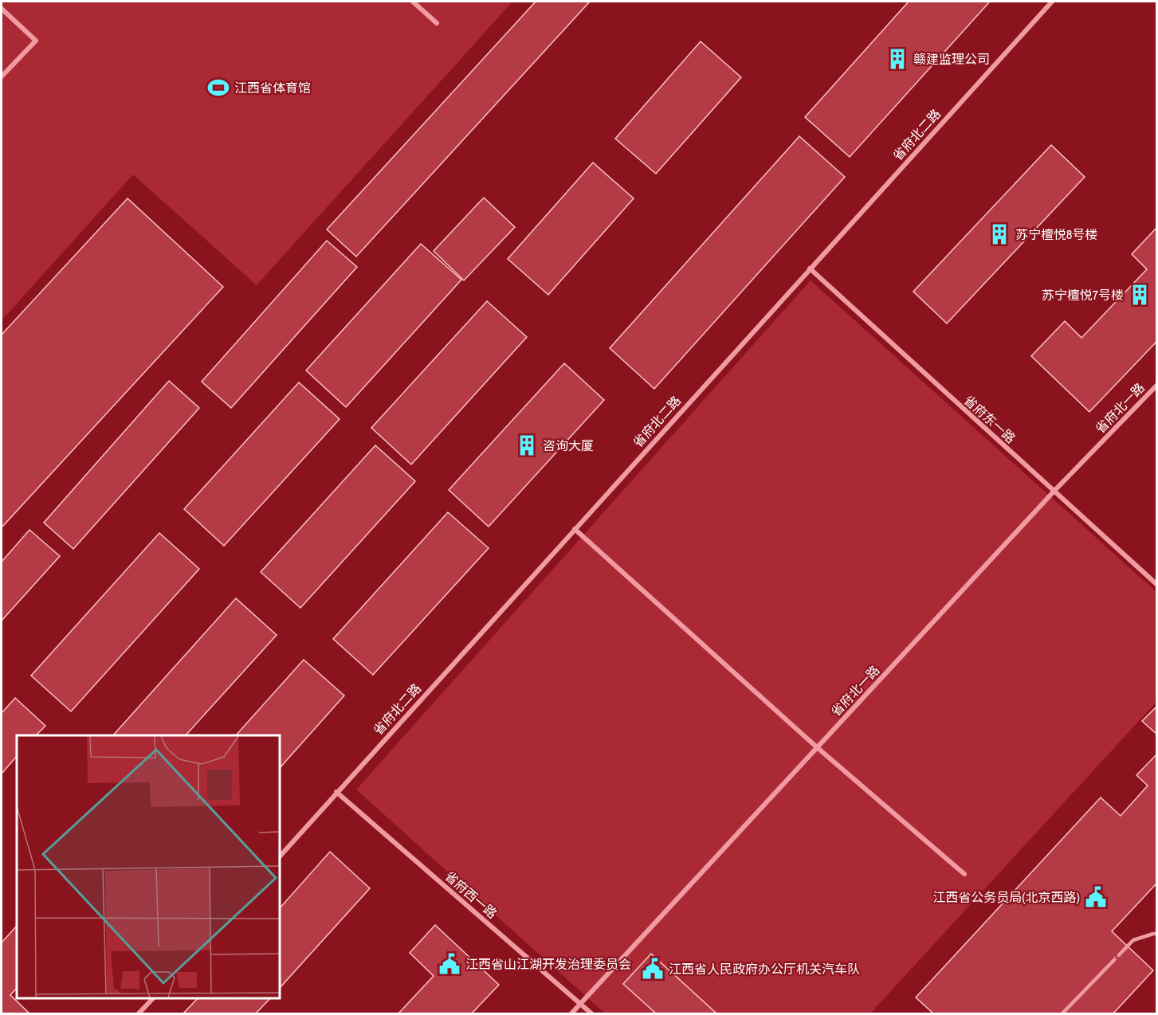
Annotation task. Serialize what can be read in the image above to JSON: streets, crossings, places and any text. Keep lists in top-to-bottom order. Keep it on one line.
{"streets":{"street":["省府北二路","省府北一路","省府东一路","省府西一路"]},"crossings":[["省府北二路","省府东一路"],["省府北二路","省府西一路"],["省府北一路","省府东一路"],["省府北一路","省府西一路"]],"places":{"building":["赣建监理公司","苏宁檀悦8号楼","苏宁檀悦7号楼","咨询大厦"],"sports":["江西省体育馆"],"public building":["江西省公务员局(北京西路)","江西省山江湖开发治理委员会","江西省人民政府办公厅机关汽车队"]}}
